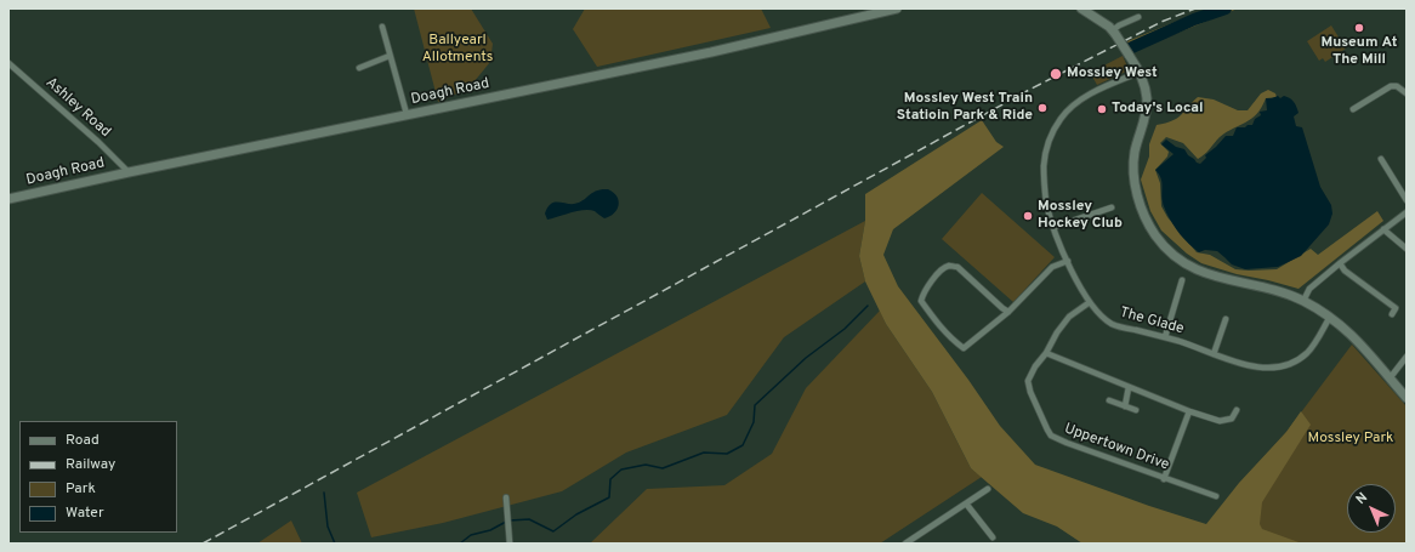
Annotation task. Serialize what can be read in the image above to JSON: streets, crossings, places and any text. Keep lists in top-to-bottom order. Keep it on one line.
{"streets":{"main road":["Doagh Road"],"street":["Ashley Road","The Glade","Uppertown Drive"]},"crossings":[["Doagh Road","Ashley Road"],["The Glade","Uppertown Drive"]],"parks":["Ballyearl Allotments","Mossley Park"],"places":["Museum At The Mill","Mossley West","Mossley West Train Statioin Park & Ride","Today's Local","Mossley Hockey Club"],"legend":["Road","Railway","Park","Water"],"north":"top left"}
